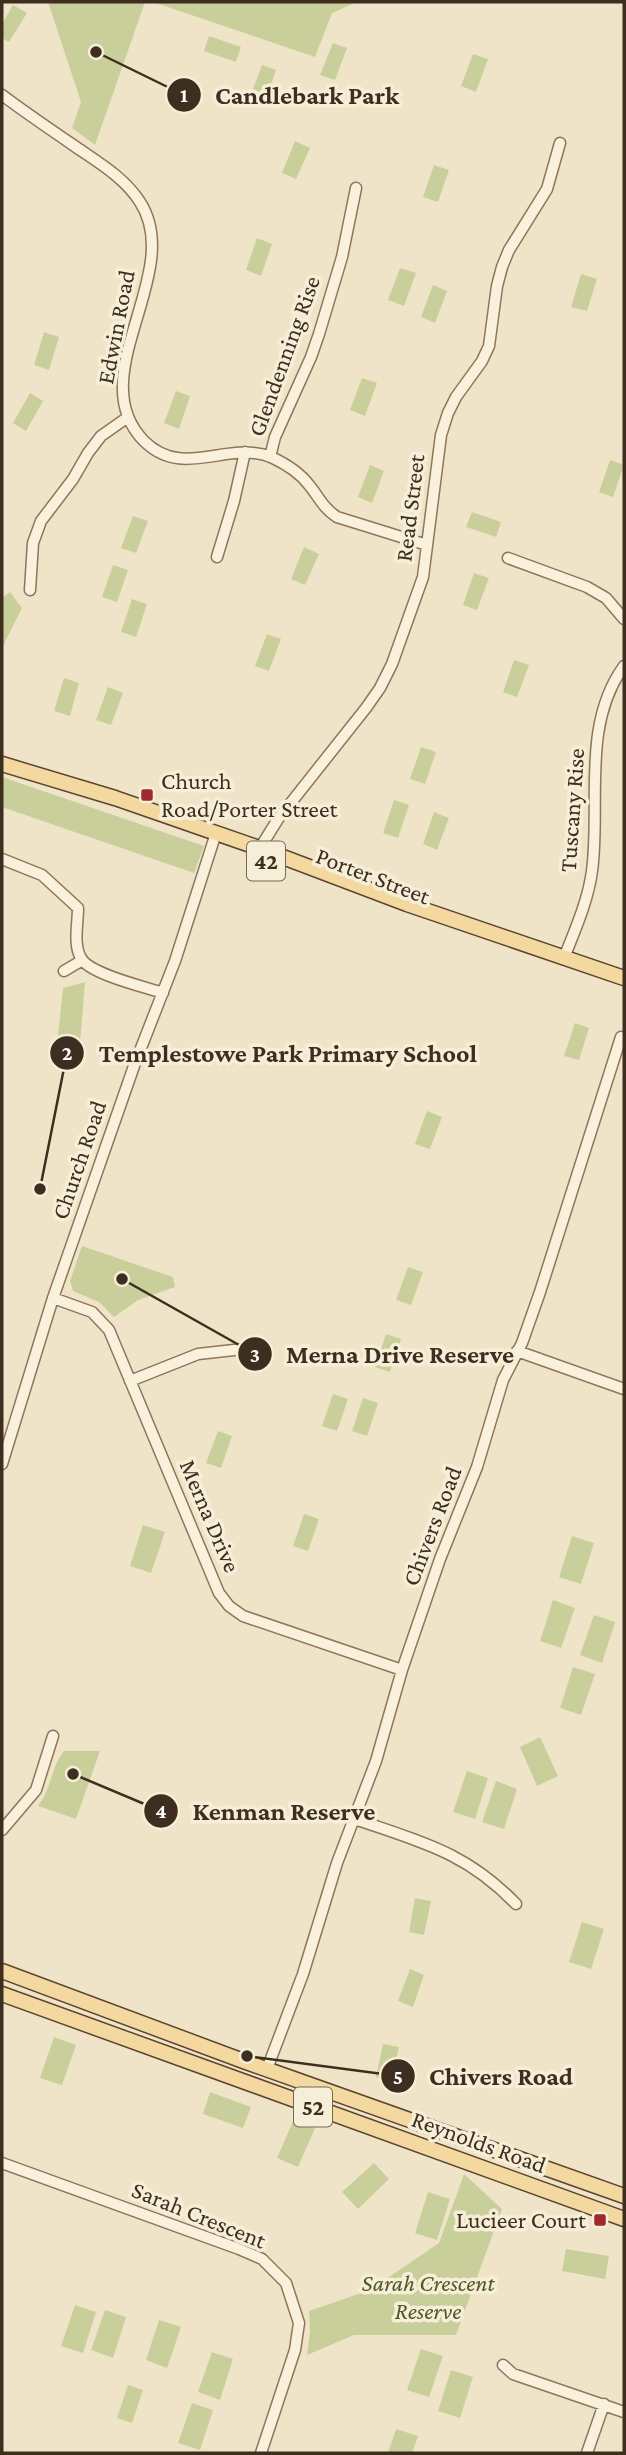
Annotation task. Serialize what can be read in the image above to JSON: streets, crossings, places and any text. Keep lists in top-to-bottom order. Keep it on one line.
{"streets":{"main road":["42","Porter Street","52","Reynolds Road"],"street":["Edwin Road","Glendenning Rise","Read Street","Tuscany Rise","Church Road","Merna Drive","Chivers Road","Sarah Crescent"]},"crossings":[["Edwin Road","Glendenning Rise"],["Edwin Road","Read Street"],["Read Street","Porter Street"],["Tuscany Rise","Porter Street"],["Porter Street","Church Road"],["Church Road","Merna Drive"],["Merna Drive","Chivers Road"],["Chivers Road","Reynolds Road"]],"parks":["Sarah Crescent Reserve"],"places":{"other":["Candlebark Park","Templestowe Park Primary School","Merna Drive Reserve","Kenman Reserve","Chivers Road"],"transit":["Church Road/Porter Street","Lucieer Court"]}}
